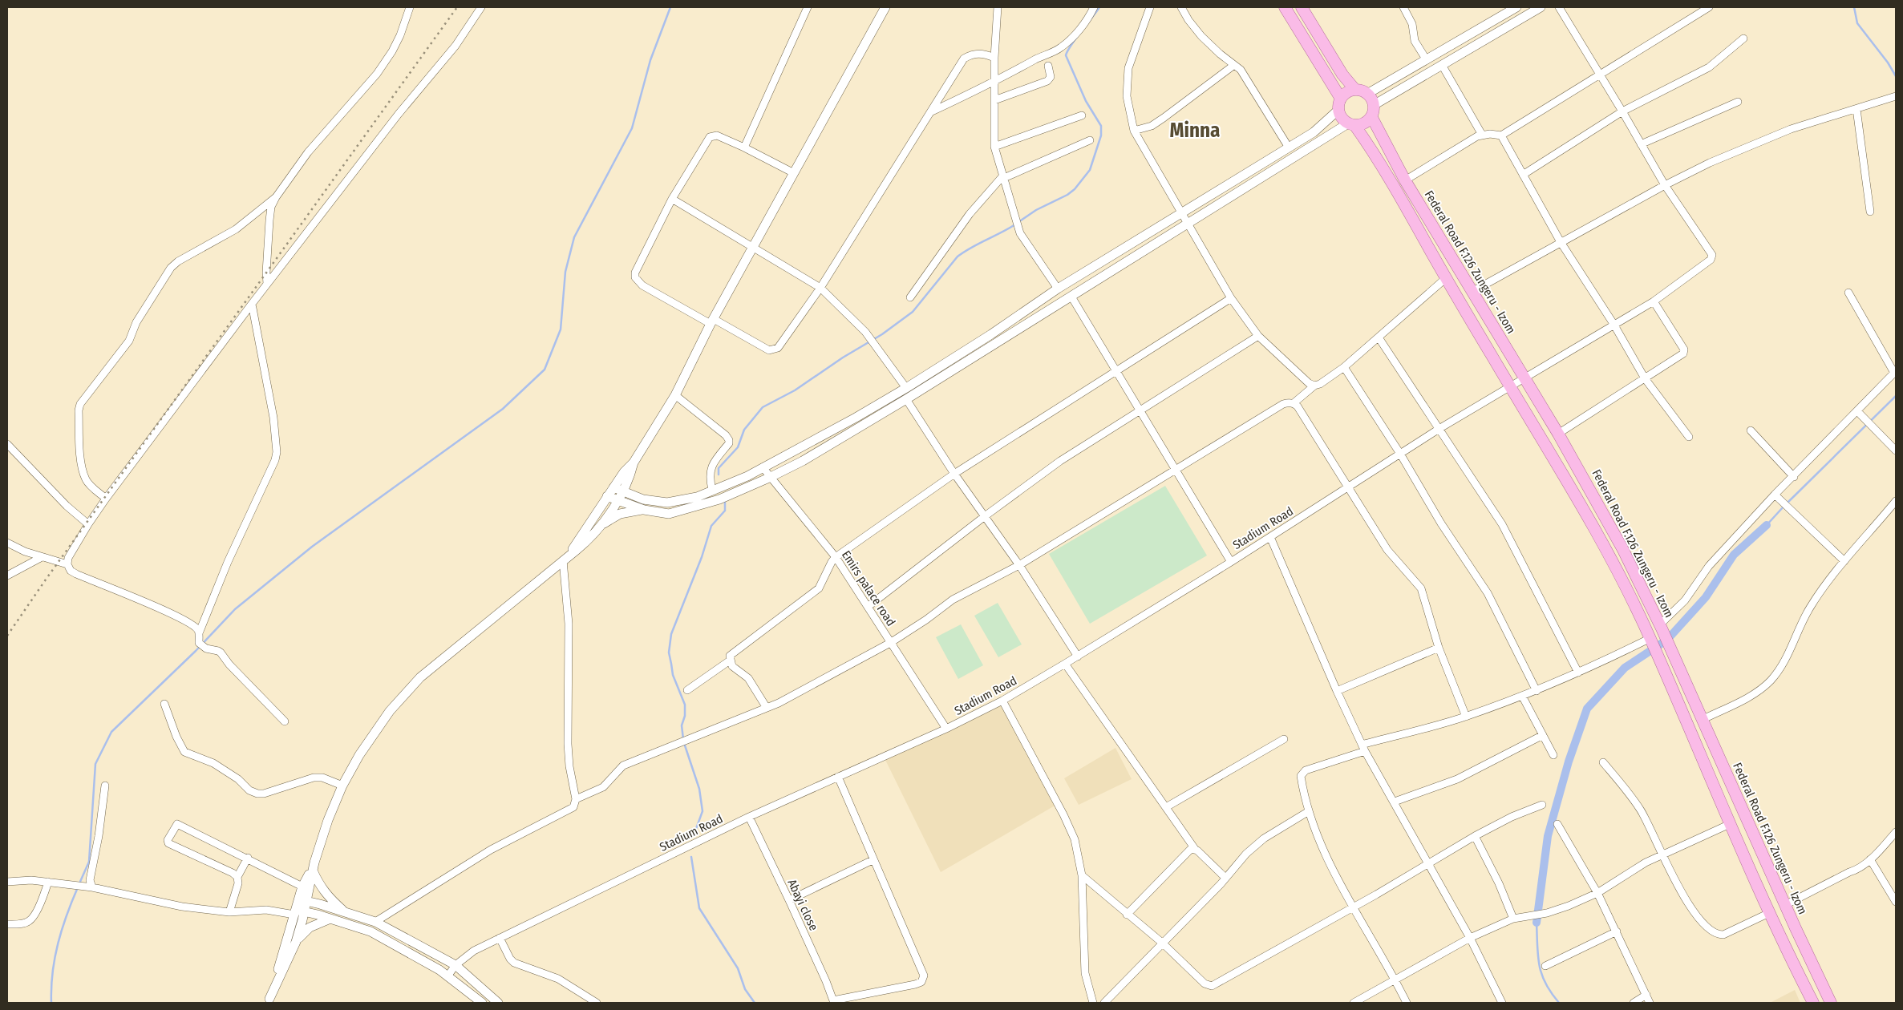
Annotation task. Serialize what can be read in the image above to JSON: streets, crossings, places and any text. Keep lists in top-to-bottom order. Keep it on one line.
{"streets":{"main road":["Federal Road F.126 Zungeru - Izom"],"street":["Stadium Road","Emirs palace road","Abayi close"]},"crossings":[["Federal Road F.126 Zungeru - Izom","Stadium Road"],["Stadium Road","Emirs palace road"],["Stadium Road","Abayi close"]],"districts":["Minna"]}
